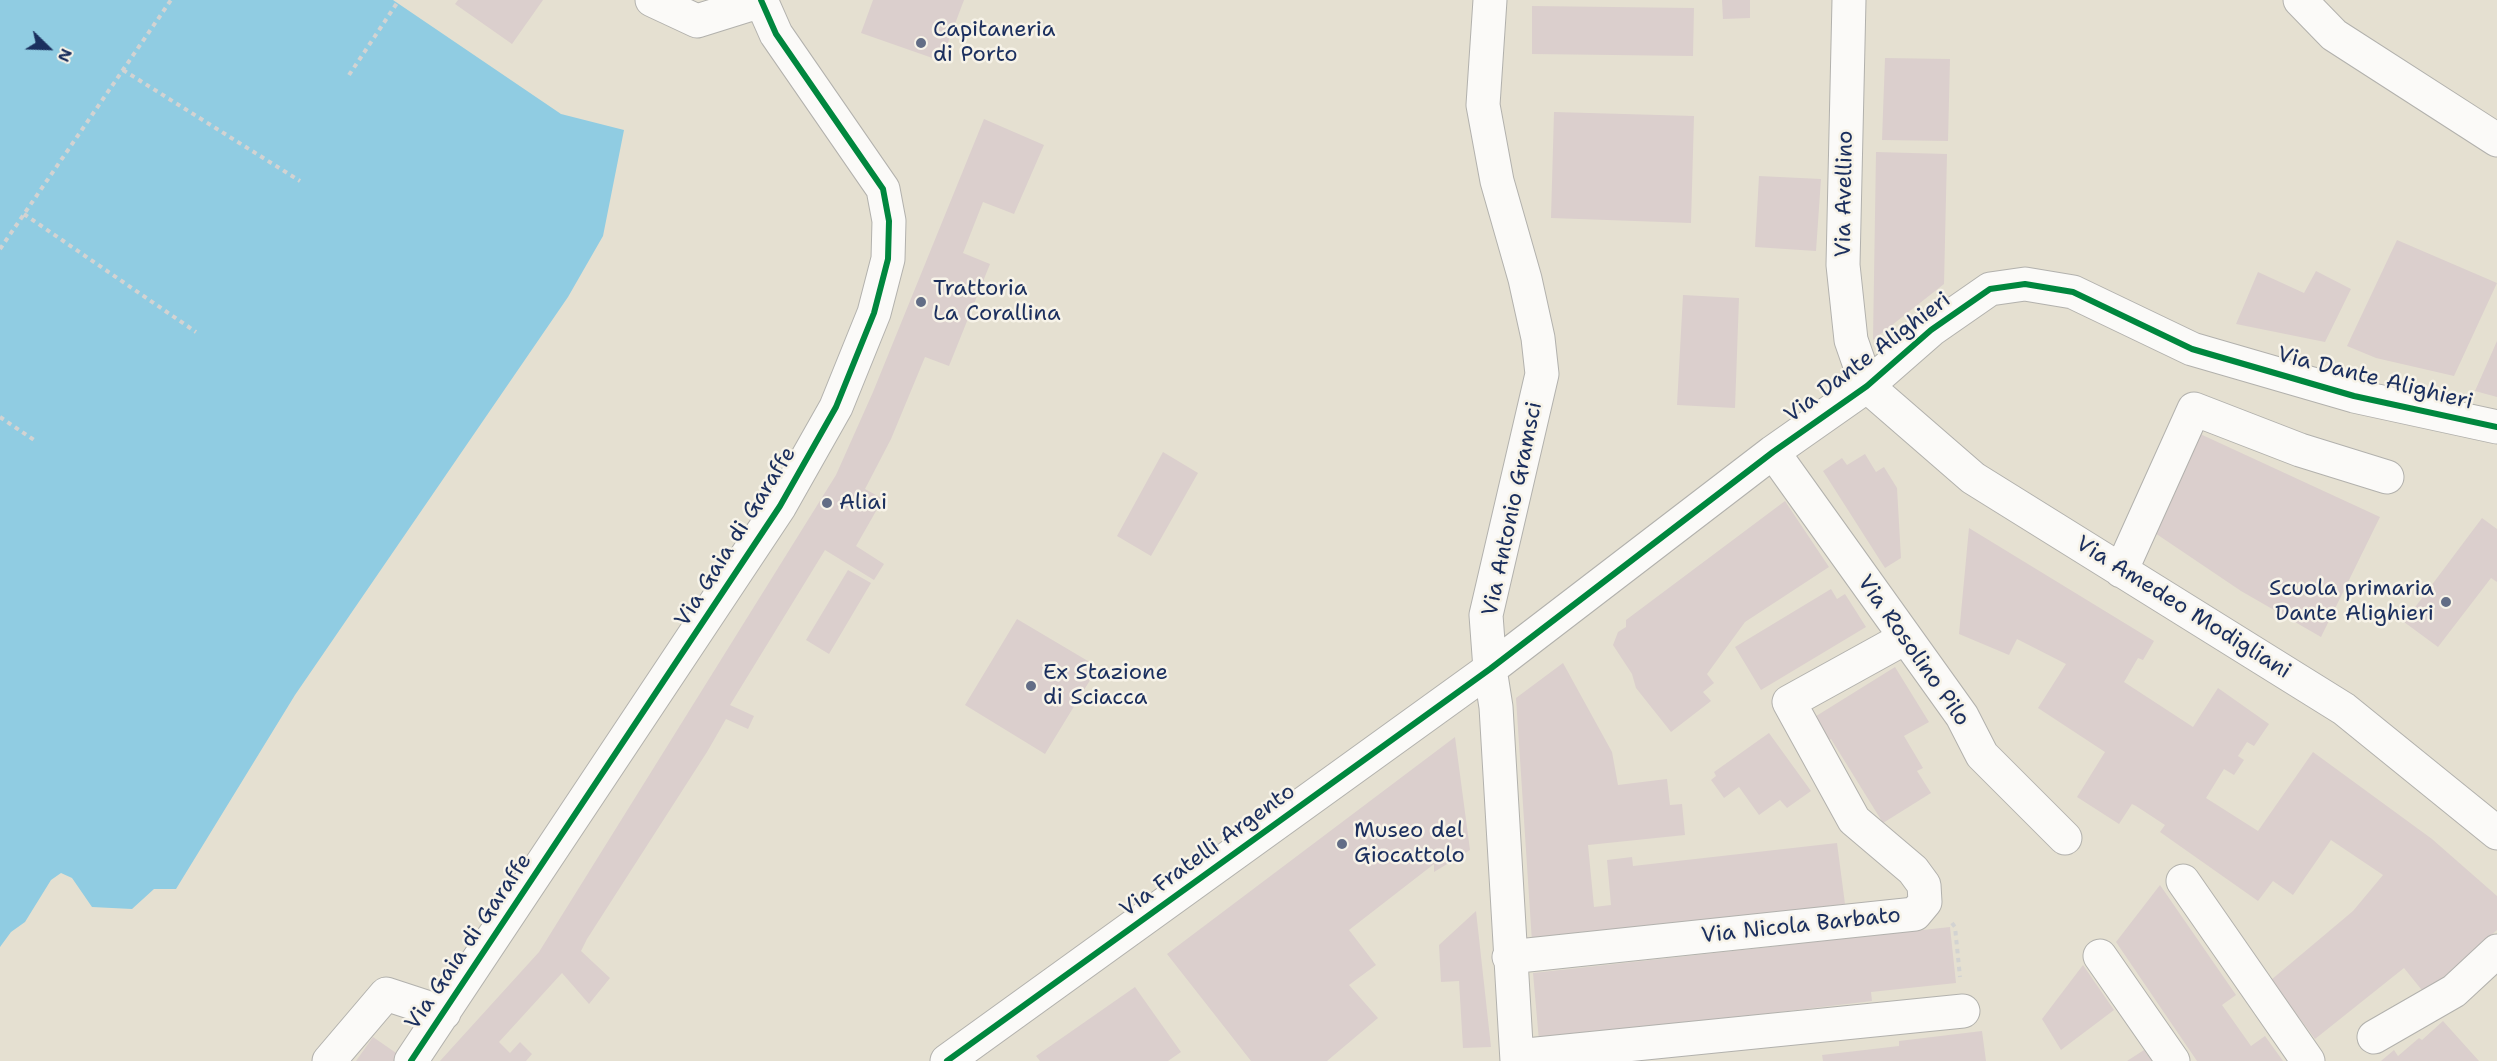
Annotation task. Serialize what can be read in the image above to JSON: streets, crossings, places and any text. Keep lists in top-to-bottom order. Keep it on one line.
{"streets":{"street":["Via Avellino","Via Dante Alighieri","Via Antonio Gramsci","Via Gaia di Garaffe","Via Amedeo Modigliani","Via Rosolino Pilo","Via Fratelli Argento","Via Nicola Barbato"]},"crossings":[["Via Avellino","Via Dante Alighieri"],["Via Avellino","Via Amedeo Modigliani"],["Via Dante Alighieri","Via Antonio Gramsci"],["Via Dante Alighieri","Via Amedeo Modigliani"],["Via Dante Alighieri","Via Rosolino Pilo"],["Via Dante Alighieri","Via Fratelli Argento"],["Via Antonio Gramsci","Via Fratelli Argento"],["Via Antonio Gramsci","Via Nicola Barbato"],["Via Rosolino Pilo","Via Nicola Barbato"]],"places":["Capitaneria di Porto","Trattoria La Corallina","Aliai","Scuola primaria Dante Alighieri","Ex Stazione di Sciacca","Museo del Giocattolo"],"north":"bottom right"}
